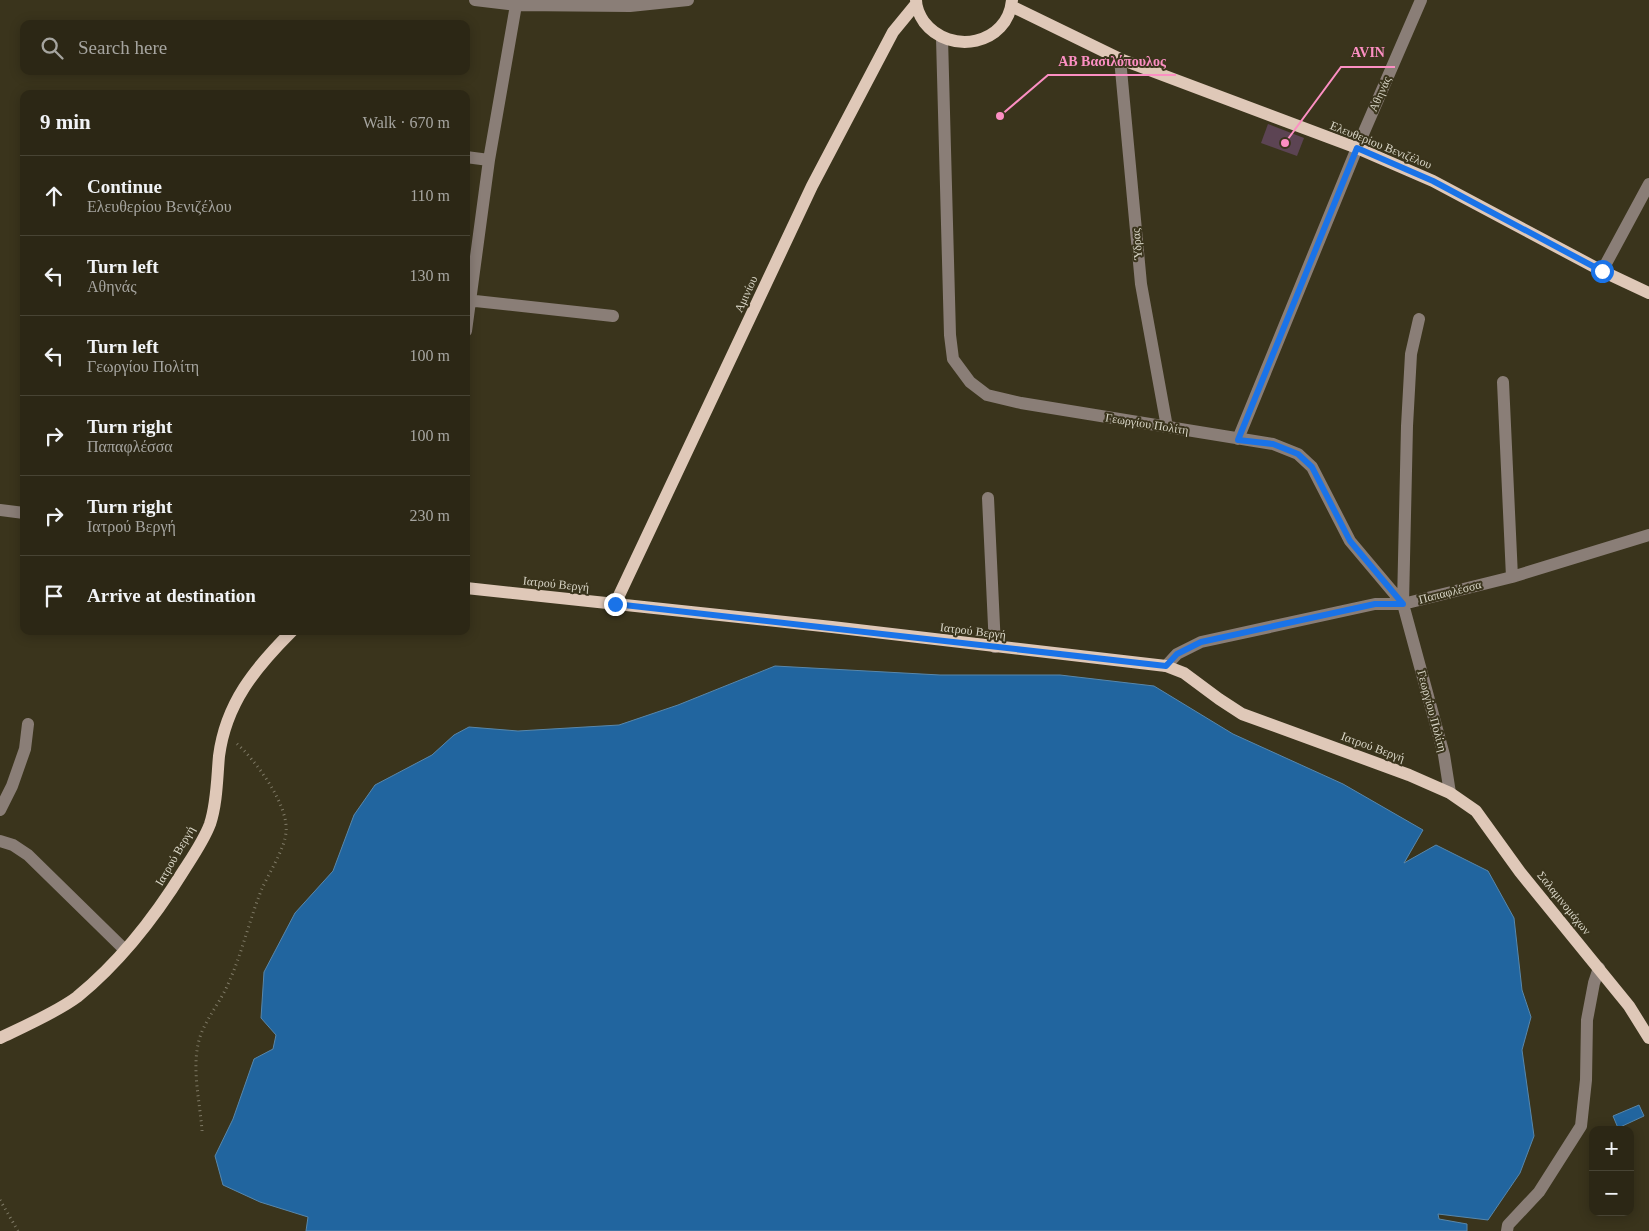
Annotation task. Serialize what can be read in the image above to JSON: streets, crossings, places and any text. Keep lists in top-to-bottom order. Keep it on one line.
{"streets":{"main road":["Ελευθερίου Βενιζέλου","Αμινίου","Ιατρού Βεργή","Σαλαμινομάχων"],"street":["Αθηνάς","Ύδρας","Γεωργίου Πολίτη","Παπαφλέσσα"]},"crossings":[["Αθηνάς","Ελευθερίου Βενιζέλου"],["Αθηνάς","Γεωργίου Πολίτη"],["Ελευθερίου Βενιζέλου","Ύδρας"],["Ύδρας","Γεωργίου Πολίτη"],["Αμινίου","Ιατρού Βεργή"],["Γεωργίου Πολίτη","Ιατρού Βεργή"],["Γεωργίου Πολίτη","Παπαφλέσσα"],["Γεωργίου Πολίτη","Σαλαμινομάχων"],["Ιατρού Βεργή","Παπαφλέσσα"],["Ιατρού Βεργή","Σαλαμινομάχων"]],"places":["ΑΒ Βασιλόπουλος","AVIN"],"page":{"search":"Search here","heading":["9 min","Walk · 670 m"],"list":[["Continue","Ελευθερίου Βενιζέλου","110 m"],["Turn left","Αθηνάς","130 m"],["Turn left","Γεωργίου Πολίτη","100 m"],["Turn right","Παπαφλέσσα","100 m"],["Turn right","Ιατρού Βεργή","230 m"],"Arrive at destination"],"map_buttons":["+","−"]}}
